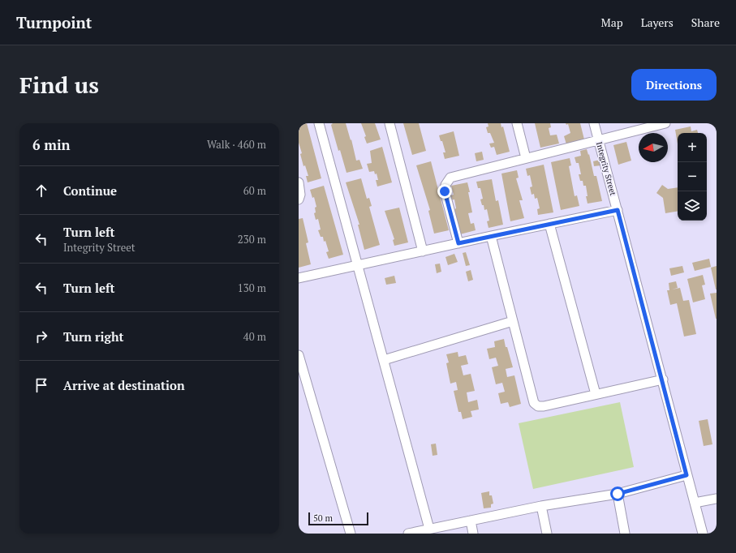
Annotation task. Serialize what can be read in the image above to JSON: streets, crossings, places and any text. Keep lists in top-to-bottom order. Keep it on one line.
{"streets":{"street":["Integrity Street"]},"scale_bar":"50 m","north":"left","page":{"header":"Turnpoint","nav":["Map","Layers","Share"],"buttons":"Directions","title":"Find us","heading":["6 min","Walk · 460 m"],"map_buttons":["+","−"],"list":[["Continue","60 m"],["Turn left","Integrity Street","230 m"],["Turn left","130 m"],["Turn right","40 m"],"Arrive at destination"],"scale":"50 m"}}
